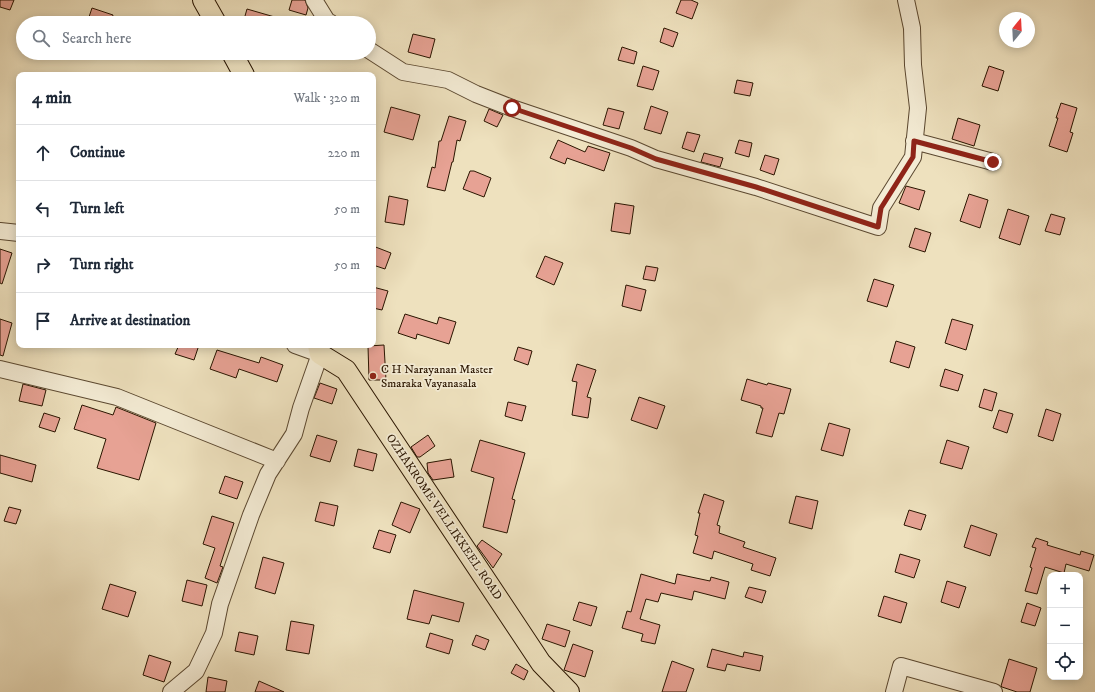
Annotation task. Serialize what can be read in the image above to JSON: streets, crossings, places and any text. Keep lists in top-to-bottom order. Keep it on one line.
{"streets":{"main road":["OZHAKROME VELLIKKEEL ROAD"]},"places":["C H Narayanan Master Smaraka Vayanasala"],"north":"top","page":{"search":"Search here","heading":["4 min","Walk · 320 m"],"list":[["Continue","220 m"],["Turn left","50 m"],["Turn right","50 m"],"Arrive at destination"],"map_buttons":["+","−"]}}
